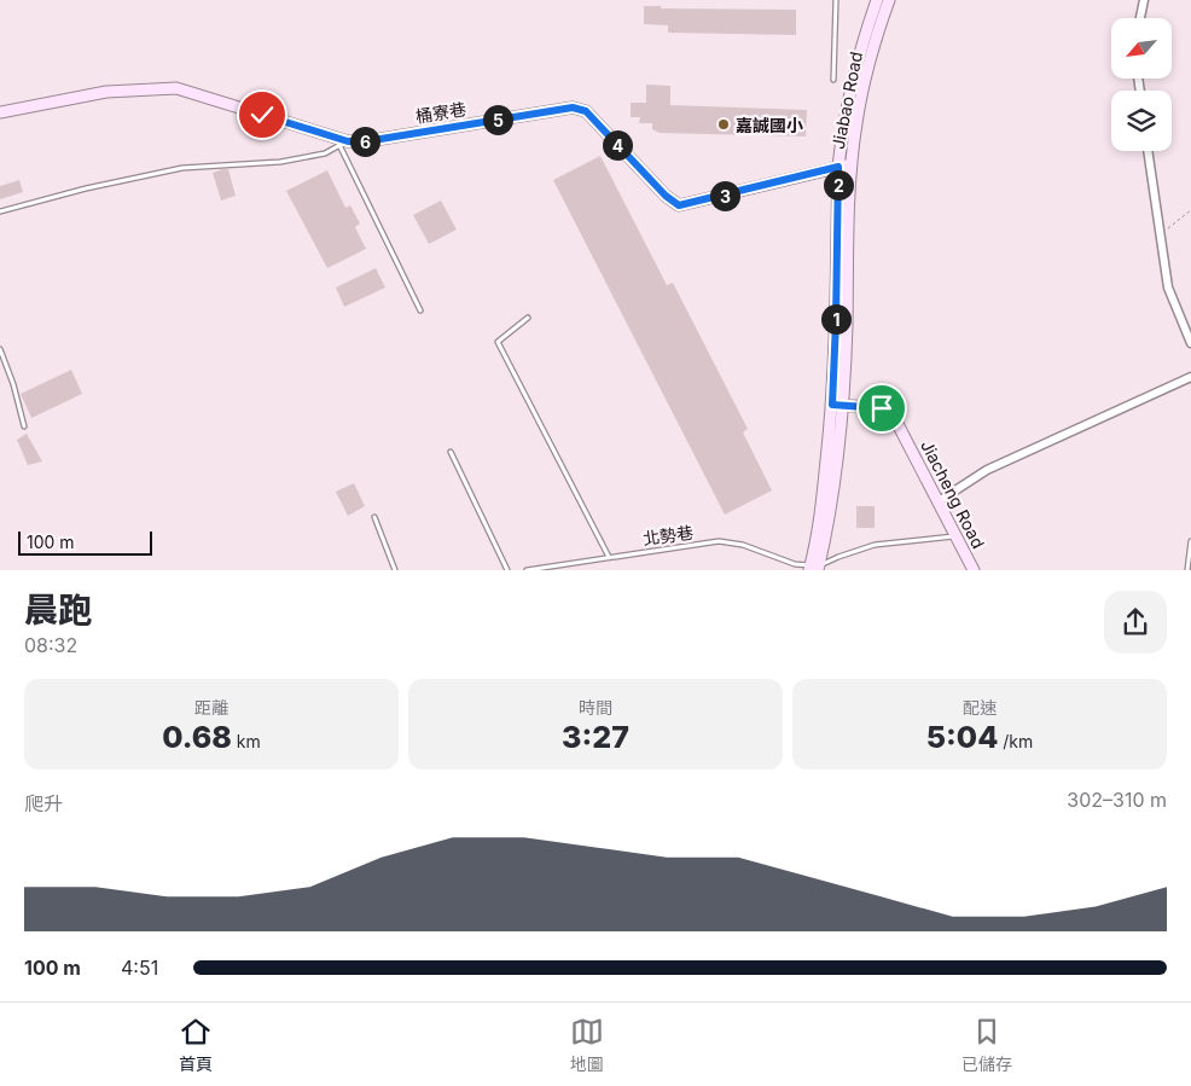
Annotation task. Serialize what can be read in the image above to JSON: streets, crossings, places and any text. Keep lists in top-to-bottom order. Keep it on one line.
{"streets":{"street":["Jiabao Road","桶寮巷","Jiacheng Road"],"lane":["北勢巷"]},"crossings":[["Jiabao Road","桶寮巷"],["Jiabao Road","Jiacheng Road"],["Jiabao Road","北勢巷"]],"places":["嘉誠國小"],"scale_bar":"100 m","north":"bottom left","page":{"pins":["5","6","4","2","3","1"],"scale":"100 m","heading":["晨跑","08:32"],"stats":[["距離","0.68 km"],["時間","3:27"],["配速","5:04 /km"]],"chart":["爬升","302–310 m"],"list":[{"name":"100 m","note":"4:51"}],"tabs":["首頁","地圖","已儲存"]}}
